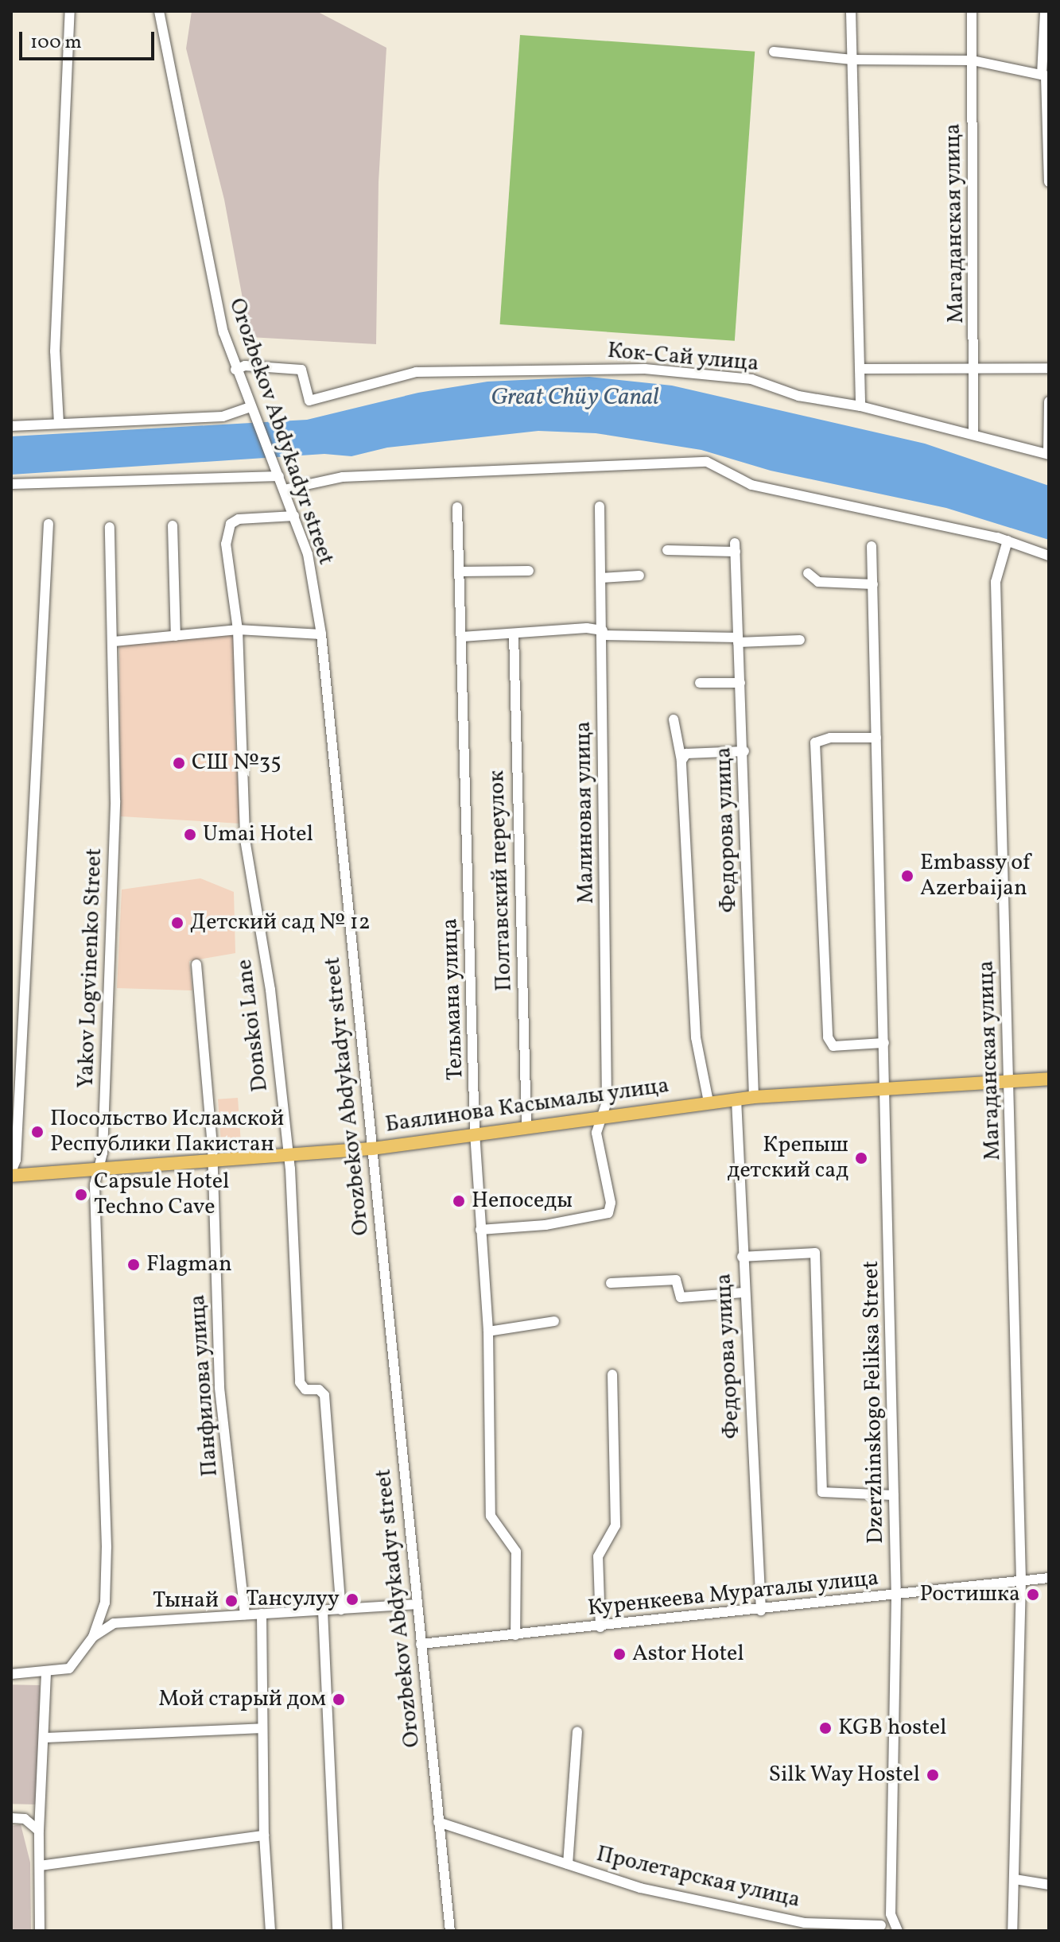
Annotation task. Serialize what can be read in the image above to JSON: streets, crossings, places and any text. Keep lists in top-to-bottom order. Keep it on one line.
{"streets":{"main road":["Баялинова Касымалы улица"],"street":["Магаданская улица","Кок-Сай улица","Orozbekov Abdykadyr street","Малиновая улица","Федорова улица","Полтавский переулок","Yakov Logvinenko Street","Тельмана улица","Donskoi Lane","Панфилова улица","Dzerzhinskogo Feliksa Street","Куренкеева Мураталы улица","Пролетарская улица"]},"crossings":[["Магаданская улица","Кок-Сай улица"],["Магаданская улица","Баялинова Касымалы улица"],["Магаданская улица","Куренкеева Мураталы улица"],["Кок-Сай улица","Orozbekov Abdykadyr street"],["Orozbekov Abdykadyr street","Donskoi Lane"],["Orozbekov Abdykadyr street","Баялинова Касымалы улица"],["Orozbekov Abdykadyr street","Куренкеева Мураталы улица"],["Orozbekov Abdykadyr street","Пролетарская улица"],["Малиновая улица","Тельмана улица"],["Малиновая улица","Баялинова Касымалы улица"],["Федорова улица","Баялинова Касымалы улица"],["Федорова улица","Куренкеева Мураталы улица"],["Полтавский переулок","Баялинова Касымалы улица"],["Yakov Logvinenko Street","Баялинова Касымалы улица"],["Тельмана улица","Баялинова Касымалы улица"],["Тельмана улица","Куренкеева Мураталы улица"],["Donskoi Lane","Баялинова Касымалы улица"],["Баялинова Касымалы улица","Панфилова улица"],["Баялинова Касымалы улица","Dzerzhinskogo Feliksa Street"],["Dzerzhinskogo Feliksa Street","Куренкеева Мураталы улица"]],"water":["Great Chüy Canal"],"places":["СШ №35","Umai Hotel","Embassy of Azerbaijan","Детский сад № 12","Посольство Исламской Республики Пакистан","Крепыш детский сад","Capsule Hotel Techno Cave","Непоседы","Flagman","Ростишка","Тансулуу","Тынай","Astor Hotel","Мой старый дом","KGB hostel","Silk Way Hostel"],"scale_bar":"100 m"}
